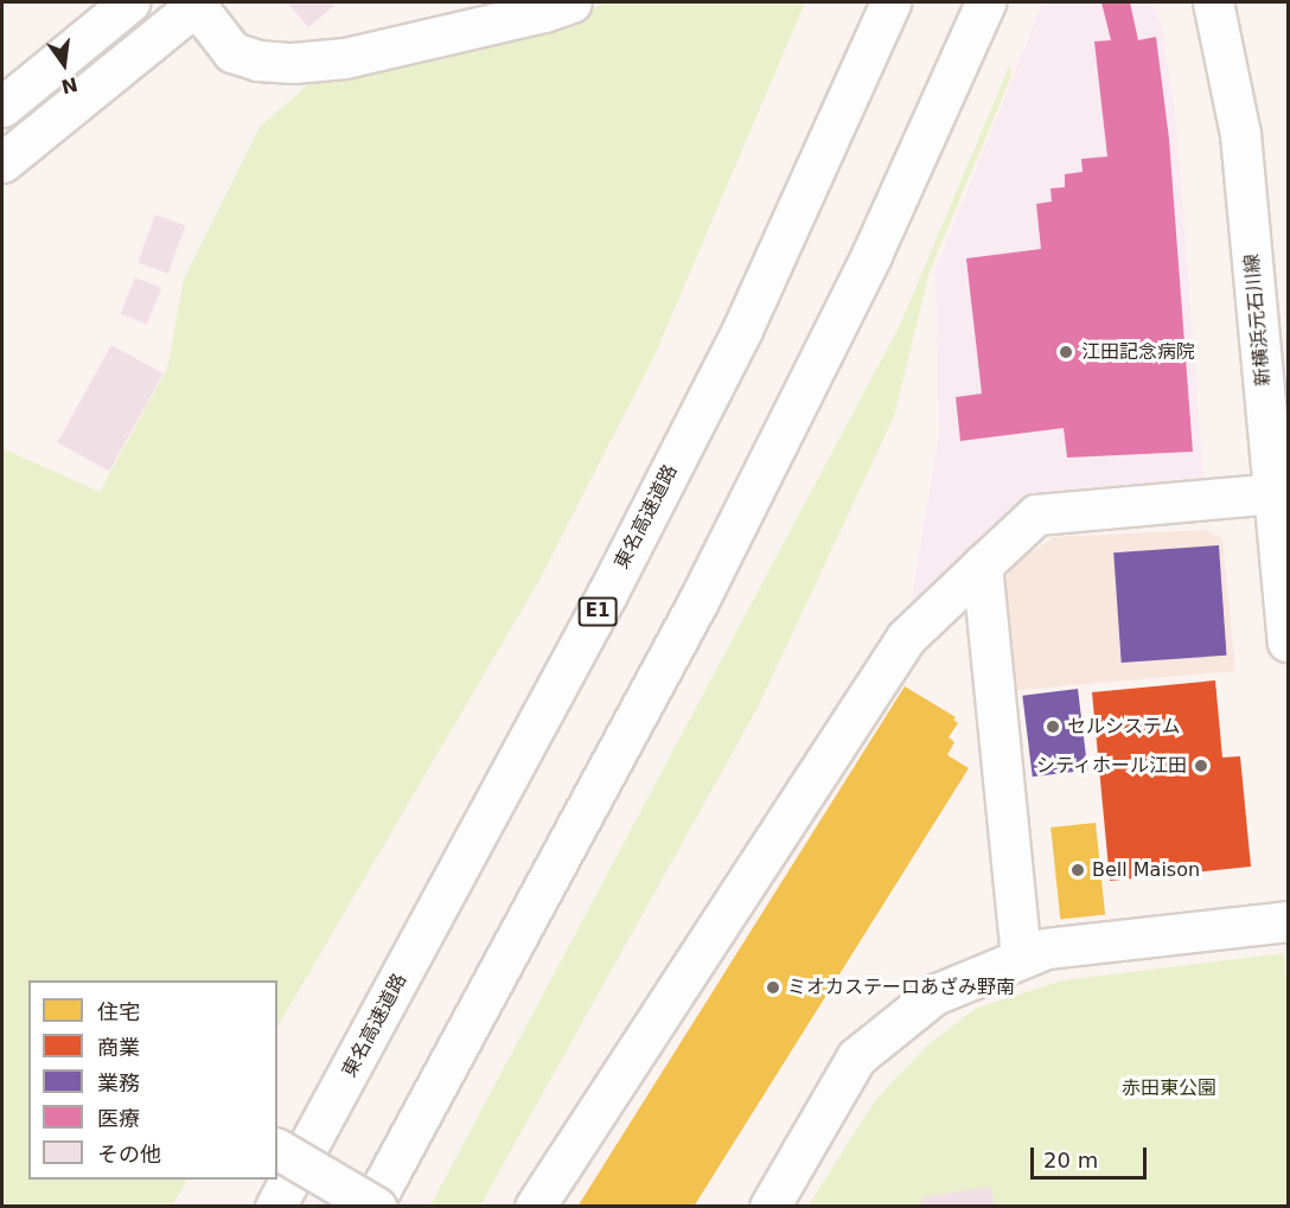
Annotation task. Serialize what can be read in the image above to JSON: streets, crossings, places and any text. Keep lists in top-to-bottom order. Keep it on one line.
{"streets":{"main road":["新横浜元石川線","東名高速道路","E1"]},"parks":["赤田東公園"],"places":["江田記念病院","セルシステム","シティホール江田","Bell Maison","ミオカステーロあざみ野南"],"legend":["住宅","商業","業務","医療","その他"],"scale_bar":"20 m","north":"bottom"}
